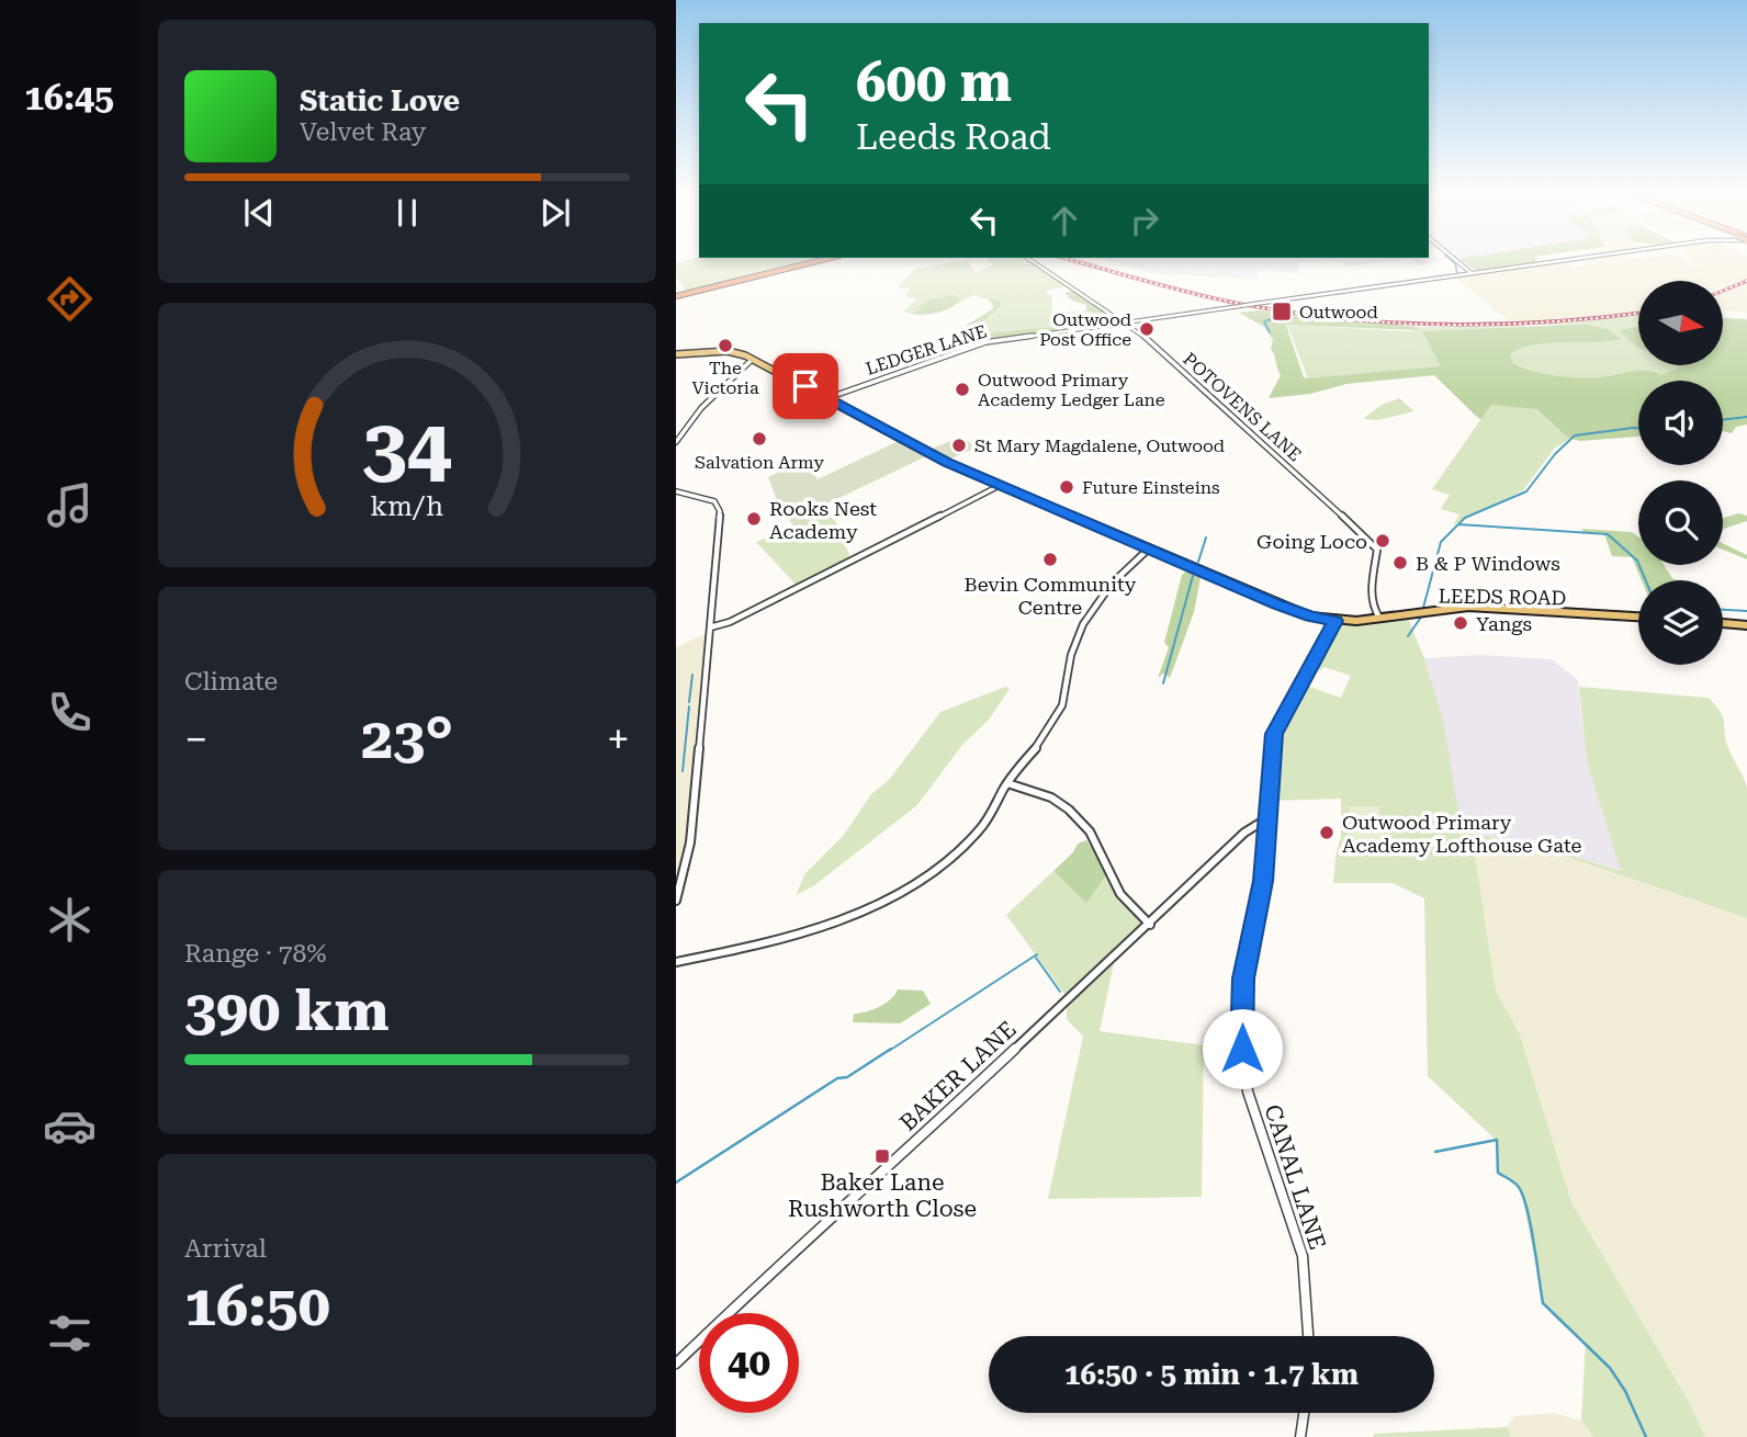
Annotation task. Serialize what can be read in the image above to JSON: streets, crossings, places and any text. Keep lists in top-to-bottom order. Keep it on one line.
{"streets":{"main road":["LEEDS ROAD"],"street":["LEDGER LANE","POTOVENS LANE","BAKER LANE","CANAL LANE"]},"crossings":[["LEDGER LANE","POTOVENS LANE"],["LEDGER LANE","LEEDS ROAD"],["POTOVENS LANE","LEEDS ROAD"],["LEEDS ROAD","CANAL LANE"],["BAKER LANE","CANAL LANE"]],"places":{"transit":["Outwood","Baker Lane Rushworth Close"],"other":["Outwood Post Office","The Victoria","Outwood Primary Academy Ledger Lane","Salvation Army","St Mary Magdalene, Outwood","Future Einsteins","Rooks Nest Academy","Going Loco","Bevin Community Centre","B & P Windows","Yangs","Outwood Primary Academy Lofthouse Gate"]},"north":"right","page":{"tabs":"16:45","turn":["600 m","Leeds Road"],"song":["Static Love","Velvet Ray"],"tile":["Climate",["Range · 78%","390 km"],["Arrival","16:50"]],"heat":["−","23°","+"],"limit":"40","trip":"16:50 · 5 min · 1.7 km","gauge":["34","km/h"]}}
